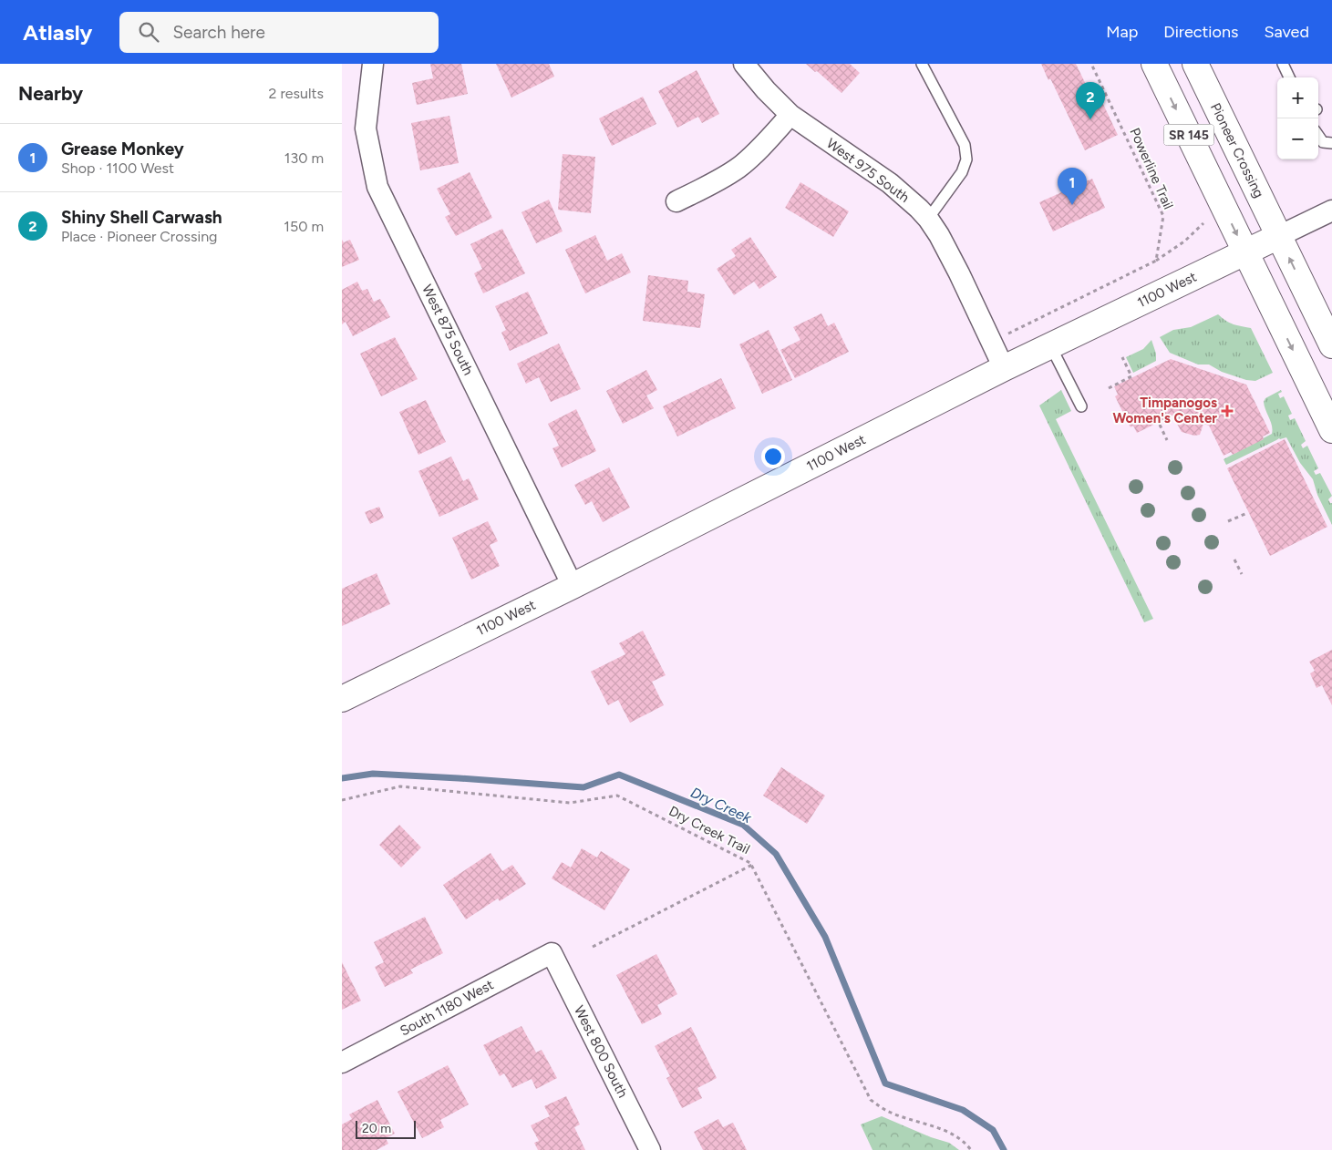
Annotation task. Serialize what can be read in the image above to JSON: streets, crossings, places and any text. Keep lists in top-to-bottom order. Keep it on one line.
{"streets":{"main road":["SR 145","Pioneer Crossing","1100 West"],"street":["West 975 South","West 875 South","South 1180 West","West 800 South"],"path":["Powerline Trail","Dry Creek Trail"]},"crossings":[["SR 145","Pioneer Crossing"],["SR 145","1100 West"],["Pioneer Crossing","1100 West"],["West 975 South","1100 West"],["1100 West","West 875 South"],["South 1180 West","West 800 South"]],"water":["Dry Creek"],"places":{"health":["Timpanogos Women's Center"]},"scale_bar":"20 m","page":{"header":"Atlasly","search":"Search here","nav":["Map","Directions","Saved"],"heading":["Nearby","2 results"],"map_buttons":["+","−"],"pins":["2","1"],"list":[{"mark":"1","name":"Grease Monkey","note":"Shop · 1100 West","value":"130 m"},{"mark":"2","name":"Shiny Shell Carwash","note":"Place · Pioneer Crossing","value":"150 m"}],"scale":"20 m"}}
